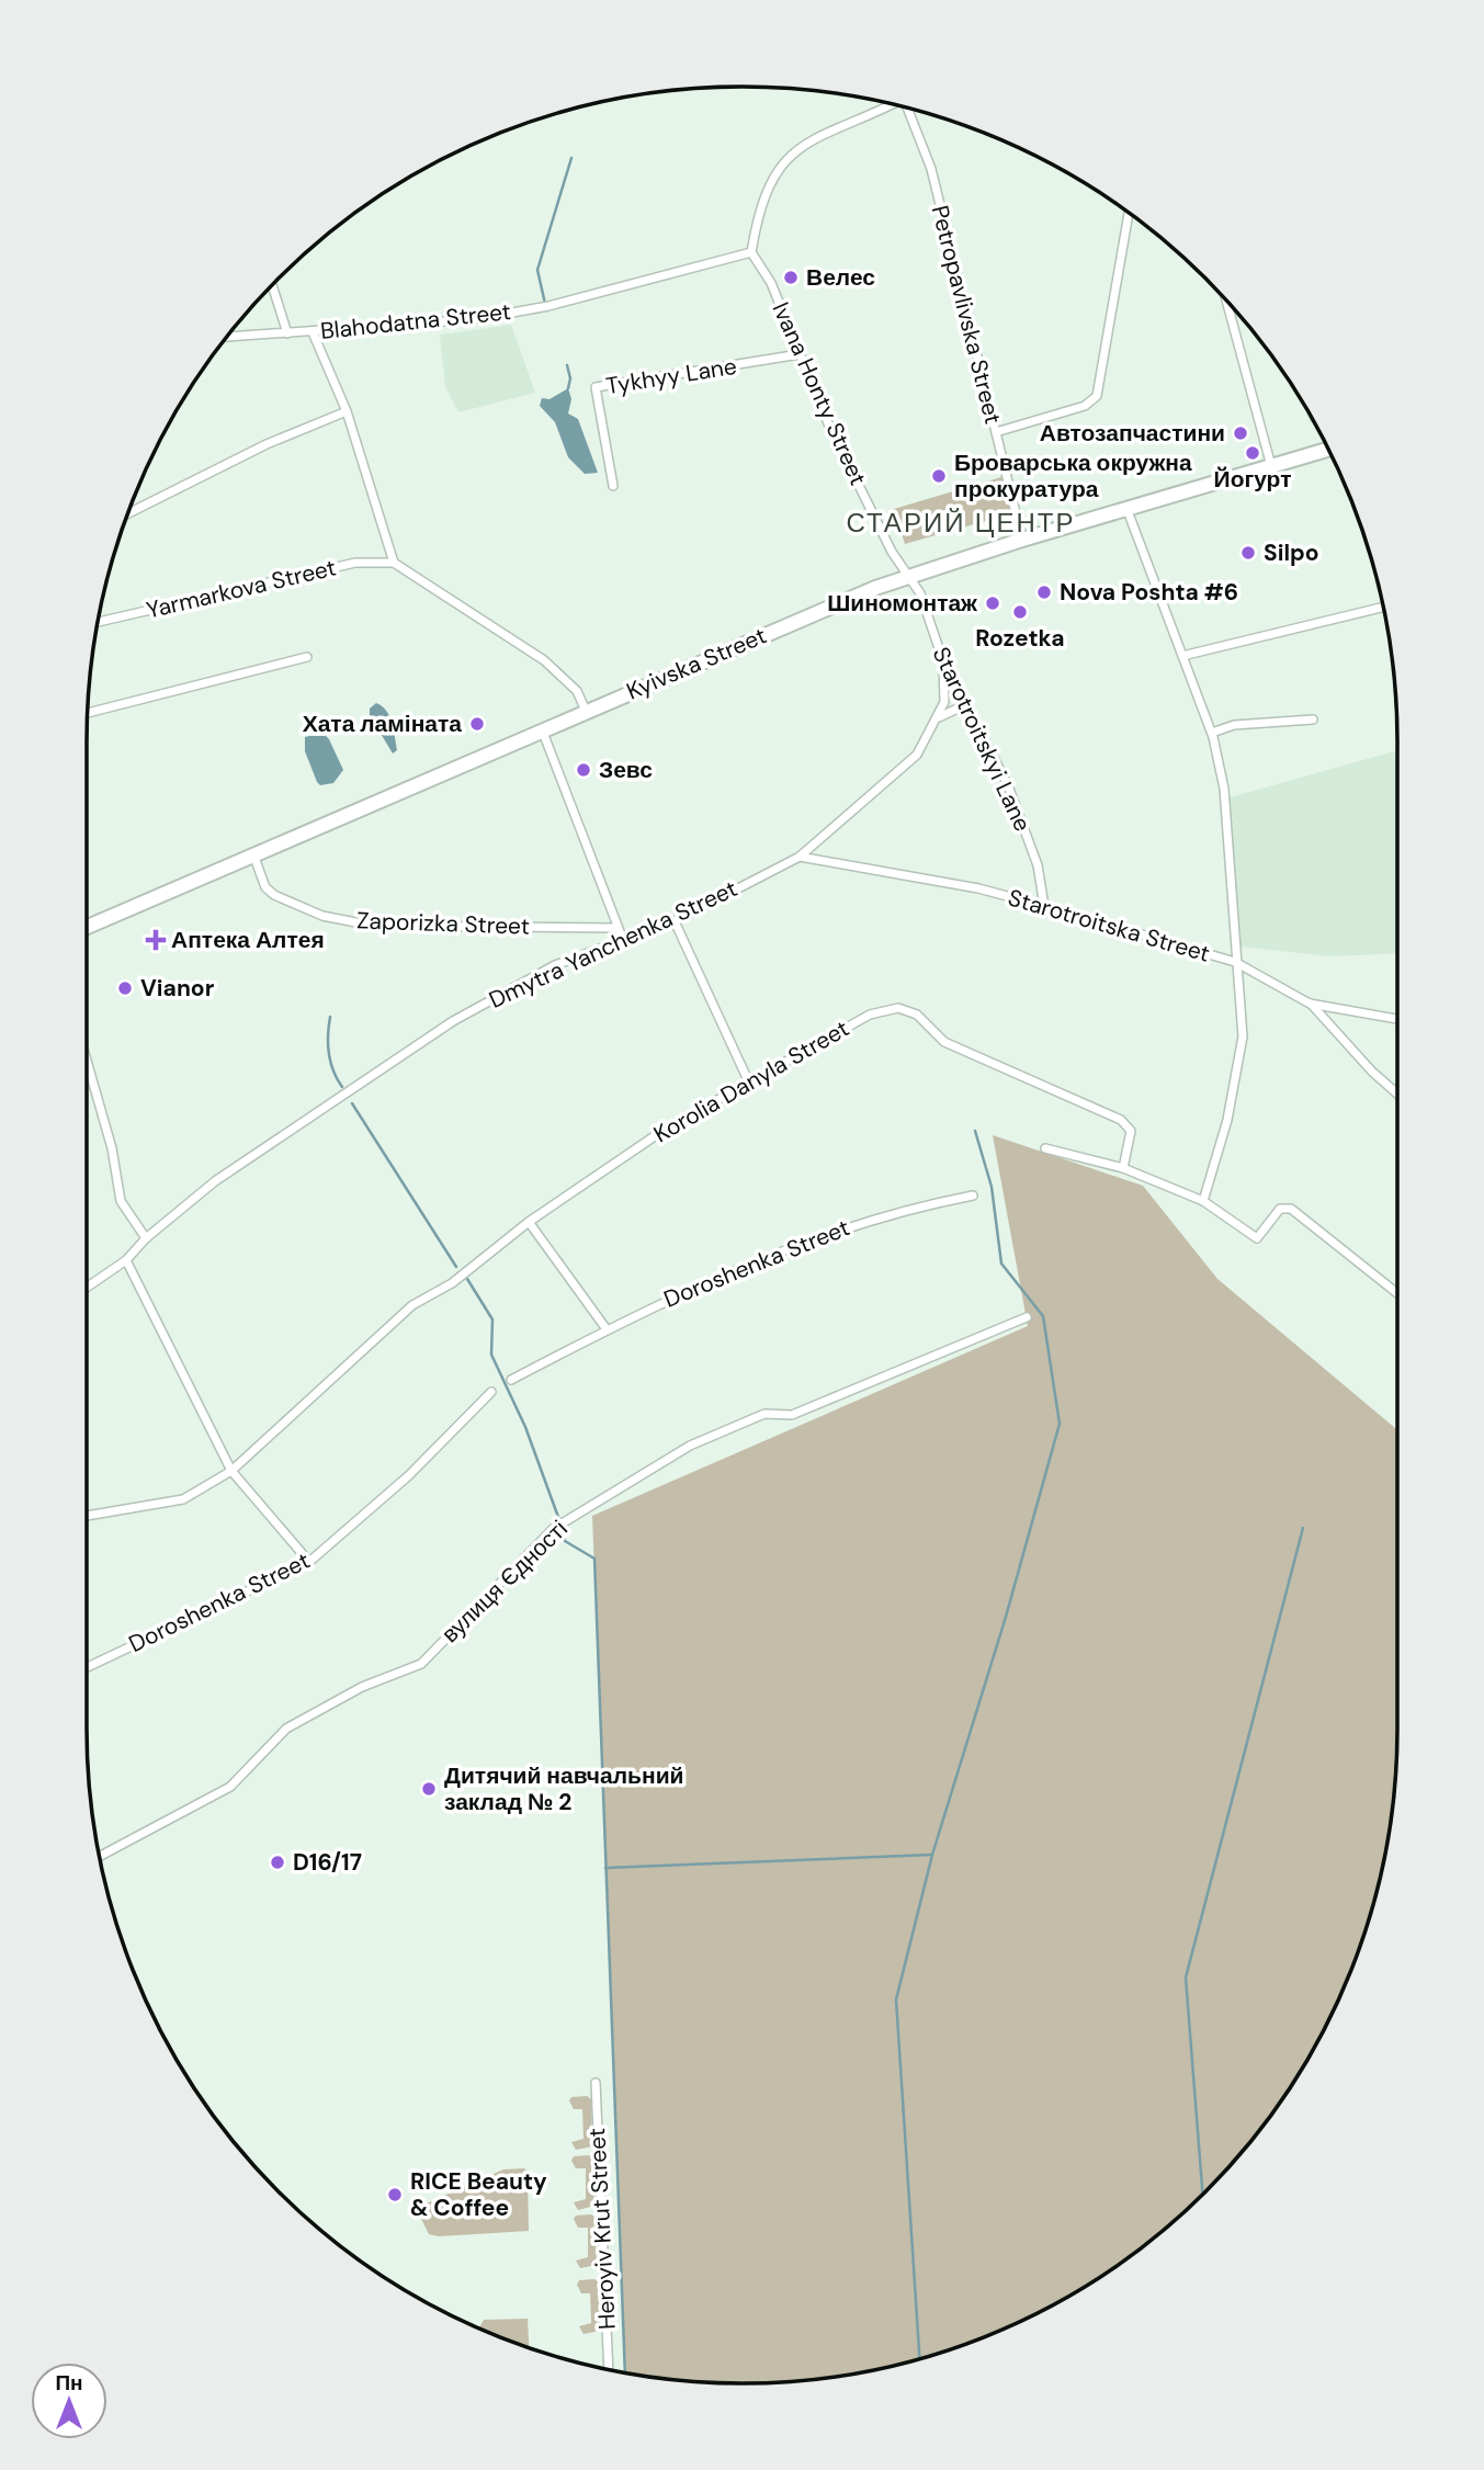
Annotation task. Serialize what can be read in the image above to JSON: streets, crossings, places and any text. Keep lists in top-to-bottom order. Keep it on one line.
{"streets":{"main road":["Kyivska Street"],"street":["Petropavlivska Street","Blahodatna Street","Tykhyy Lane","Ivana Honty Street","Yarmarkova Street","Starotroitskyi Lane","Zaporizka Street","Starotroitska Street","Dmytra Yanchenka Street","Korolia Danyla Street","Doroshenka Street","вулиця Єдності","Heroyiv Krut Street"]},"crossings":[["Petropavlivska Street","Kyivska Street"],["Blahodatna Street","Ivana Honty Street"],["Tykhyy Lane","Ivana Honty Street"],["Ivana Honty Street","Kyivska Street"],["Ivana Honty Street","Starotroitskyi Lane"],["Kyivska Street","Starotroitskyi Lane"],["Kyivska Street","Zaporizka Street"],["Starotroitskyi Lane","Starotroitska Street"],["Starotroitskyi Lane","Dmytra Yanchenka Street"],["Starotroitska Street","Dmytra Yanchenka Street"]],"districts":["СТАРИЙ ЦЕНТР"],"places":{"other":["Велес","Автозапчастини","Йогурт","Броварська окружна прокуратура","Silpo","Nova Poshta #6","Шиномонтаж","Rozetka","Хата ламіната","Зевс","Vianor","Дитячий навчальний заклад № 2","D16/17","RICE Beauty & Coffee"],"health":["Аптека Алтея"]},"north":"top"}
